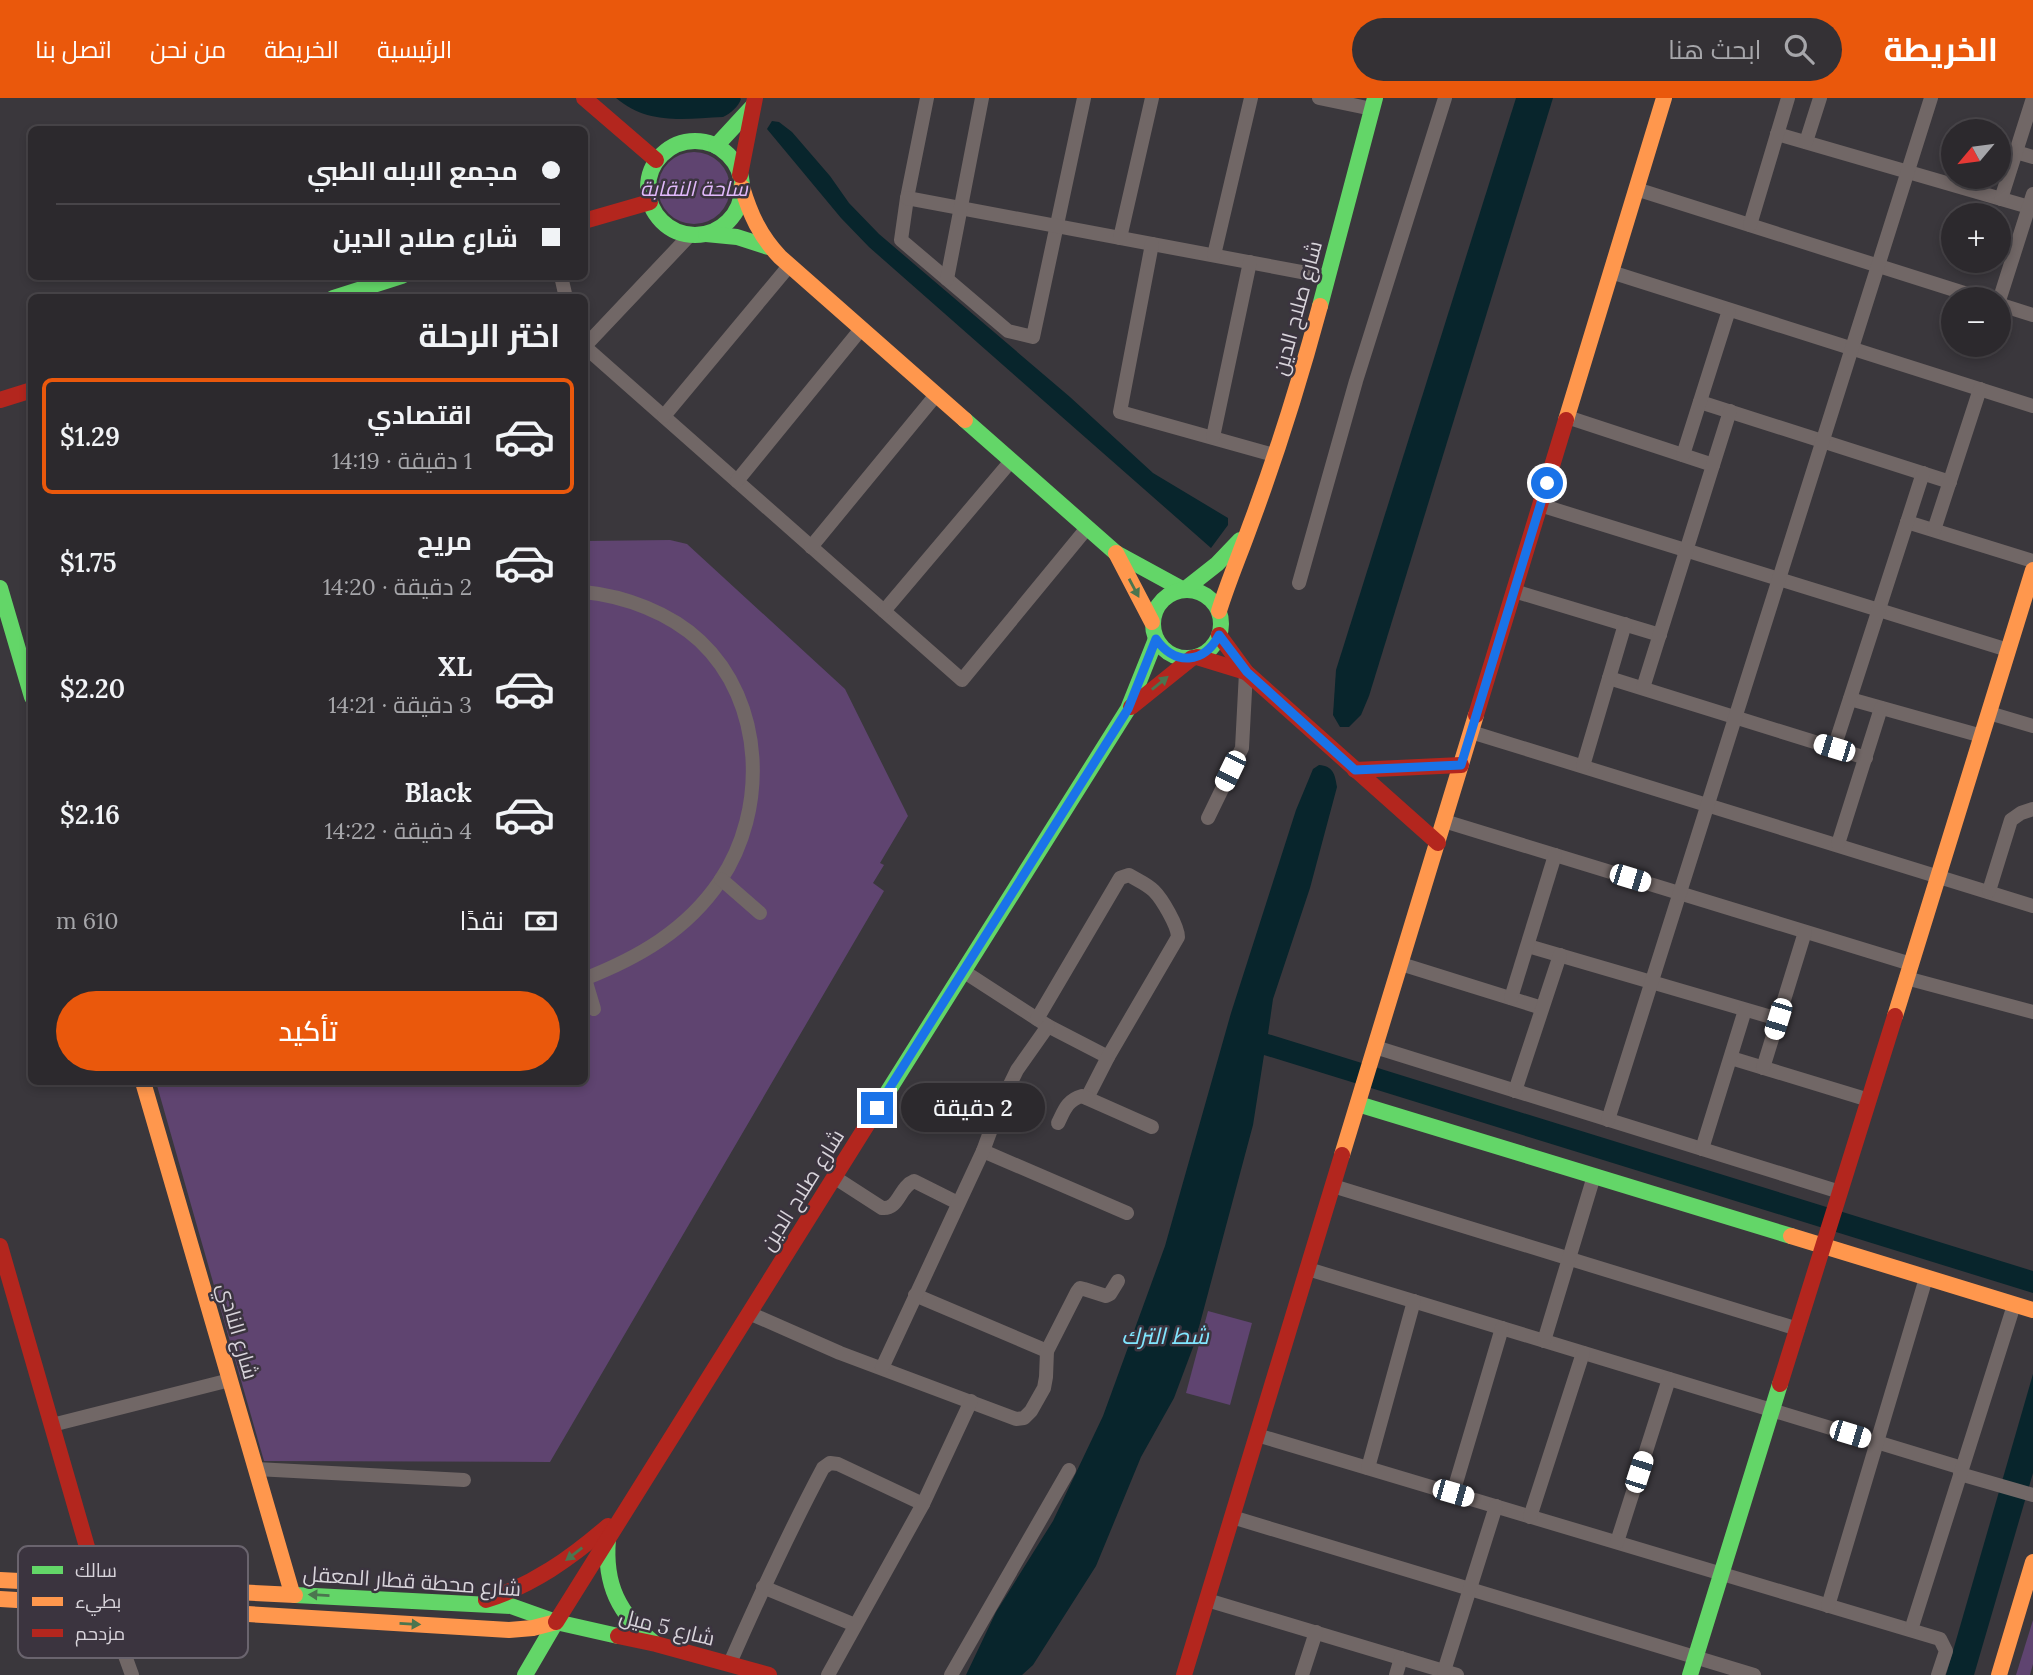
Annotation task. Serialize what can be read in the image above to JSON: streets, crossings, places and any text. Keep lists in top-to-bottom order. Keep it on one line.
{"streets":{"street":["شارع صلاح الدين","شارع النادي","شارع محطة قطار المعقل","شارع 5 ميل"]},"crossings":[["شارع صلاح الدين","شارع محطة قطار المعقل"],["شارع صلاح الدين","شارع 5 ميل"],["شارع النادي","شارع محطة قطار المعقل"],["شارع محطة قطار المعقل","شارع 5 ميل"]],"water":["شط الترك"],"parks":["ساحة النقابة"],"legend":["سالك","بطيء","مزدحم"],"north":"bottom left","page":{"header":"الخريطة","search":"ابحث هنا","nav":["الرئيسية","الخريطة","من نحن","اتصل بنا"],"map_buttons":["+","−"],"banner":["مجمع الابله الطبي","شارع صلاح الدين"],"heading":"اختر الرحلة","list":[{"name":"اقتصادي","note":"1 دقيقة · 14:19","value":"$1.29"},{"name":"مريح","note":"2 دقيقة · 14:20","value":"$1.75"},{"name":"XL","note":"3 دقيقة · 14:21","value":"$2.20"},{"name":"Black","note":"4 دقيقة · 14:22","value":"$2.16"}],"pay":["نقدًا","610 m"],"buttons":"تأكيد","bubble":"2 دقيقة"}}
